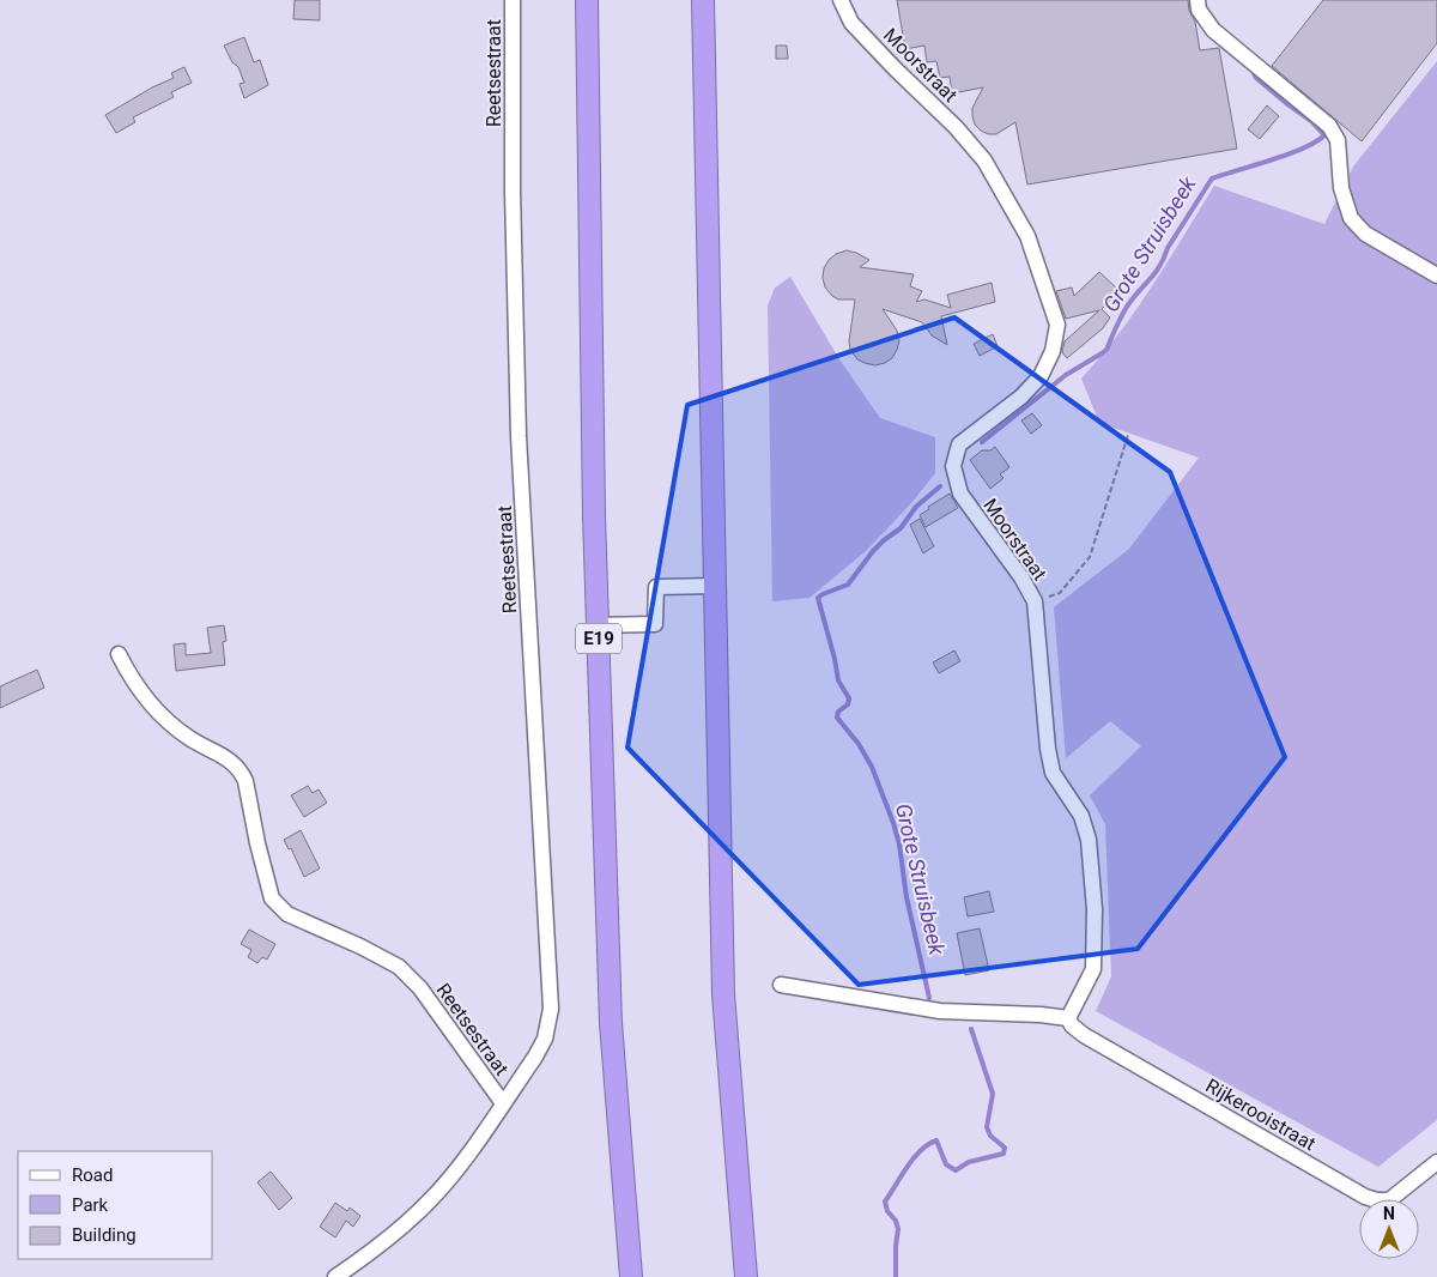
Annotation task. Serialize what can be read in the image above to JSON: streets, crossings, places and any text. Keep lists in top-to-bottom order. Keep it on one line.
{"streets":{"highway":["E19"],"street":["Moorstraat","Reetsestraat","Rijkerooistraat"]},"crossings":[["Moorstraat","Rijkerooistraat"]],"water":["Grote Struisbeek"],"legend":["Road","Park","Building"],"north":"top"}
